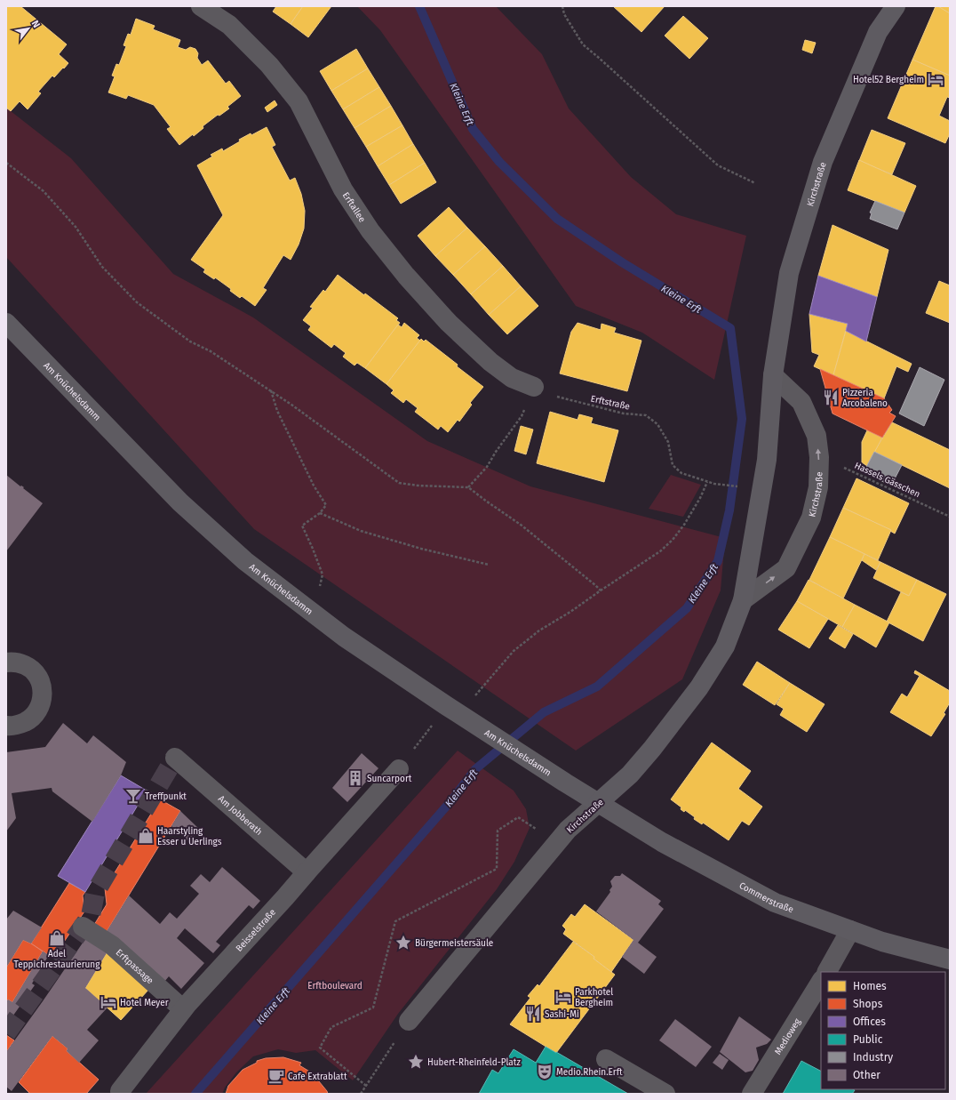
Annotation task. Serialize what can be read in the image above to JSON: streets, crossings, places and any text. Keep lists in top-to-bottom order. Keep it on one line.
{"streets":{"main road":["Kirchstraße","Am Knüchelsdamm","Commerstraße"],"street":["Erftallee","Am Jobberath","Beisselstraße","Erftpassage","Medioweg"],"path":["Erftstraße","Hassels Gässchen"]},"crossings":[["Kirchstraße","Am Knüchelsdamm"],["Kirchstraße","Hassels Gässchen"],["Kirchstraße","Commerstraße"],["Erftallee","Erftstraße"],["Am Knüchelsdamm","Commerstraße"],["Am Jobberath","Beisselstraße"],["Beisselstraße","Erftpassage"]],"water":["Kleine Erft"],"parks":["Erftboulevard"],"places":{"hotel":["Hotel52 Bergheim","Parkhotel Bergheim","Hotel Meyer"],"restaurant":["Pizzeria Arcobaleno","Sashi-Mi"],"building":["Suncarport"],"bar":["Treffpunkt"],"shop":["Haarstyling Esser u Uerlings","Adel Teppichrestaurierung"],"place":["Bürgermeistersäule","Hubert-Rheinfeld-Platz"],"theatre":["Medio.Rhein.Erft"],"cafe":["Cafe Extrablatt"]},"legend":["Homes","Shops","Offices","Public","Industry","Other"],"north":"top right"}
